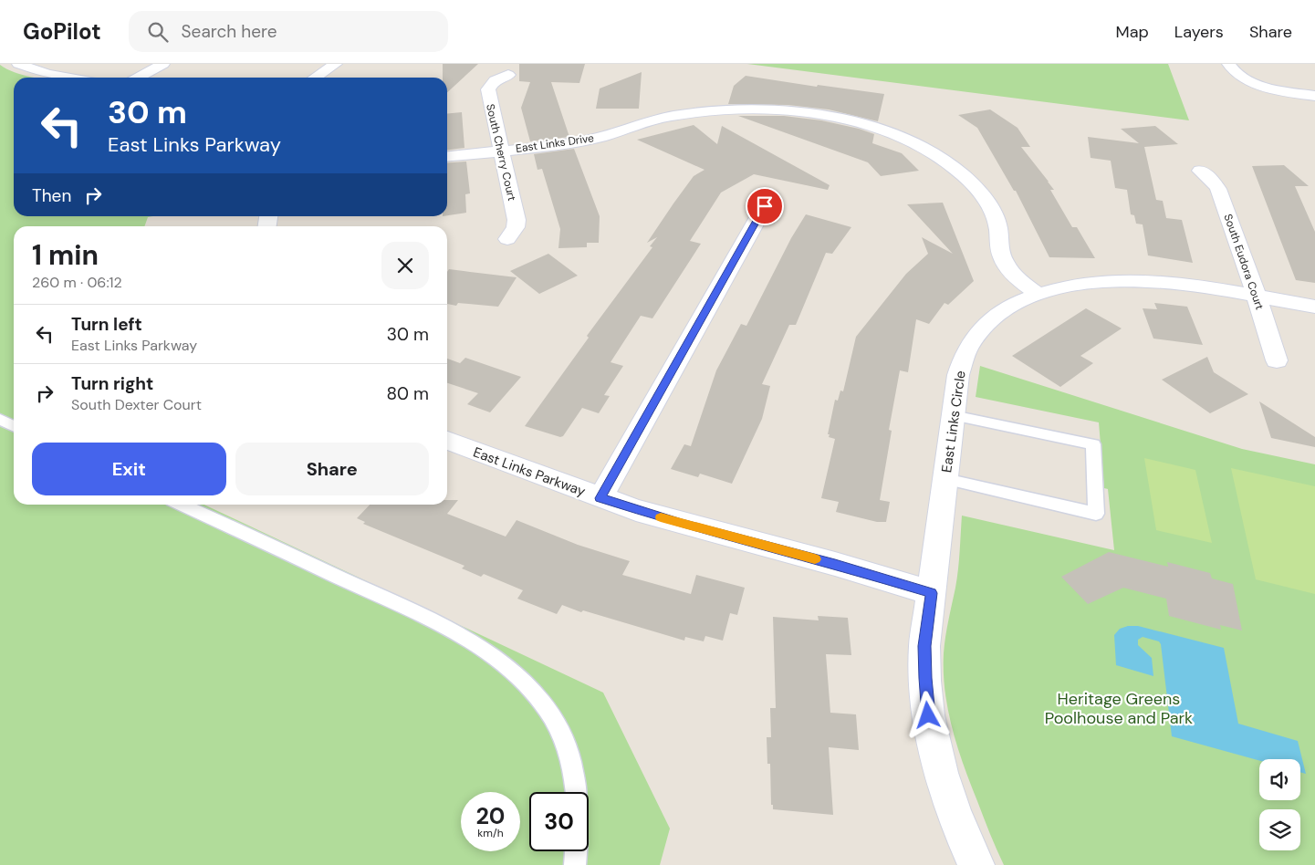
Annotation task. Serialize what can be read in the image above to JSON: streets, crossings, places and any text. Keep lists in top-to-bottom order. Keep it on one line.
{"streets":{"street":["East Links Drive","South Cherry Court","South Eudora Court","East Links Circle","East Links Parkway"]},"crossings":[["East Links Drive","South Cherry Court"],["East Links Drive","East Links Circle"],["South Eudora Court","East Links Circle"],["East Links Circle","East Links Parkway"]],"parks":["Heritage Greens Poolhouse and Park"],"page":{"header":"GoPilot","search":"Search here","nav":["Map","Layers","Share"],"turn":["30 m","East Links Parkway"],"then":"Then","heading":["1 min","260 m · 06:12"],"list":[{"name":"Turn left","note":"East Links Parkway","value":"30 m"},{"name":"Turn right","note":"South Dexter Court","value":"80 m"}],"buttons":["Exit","Share"],"speed":"20 km/h","limit":"30"}}
